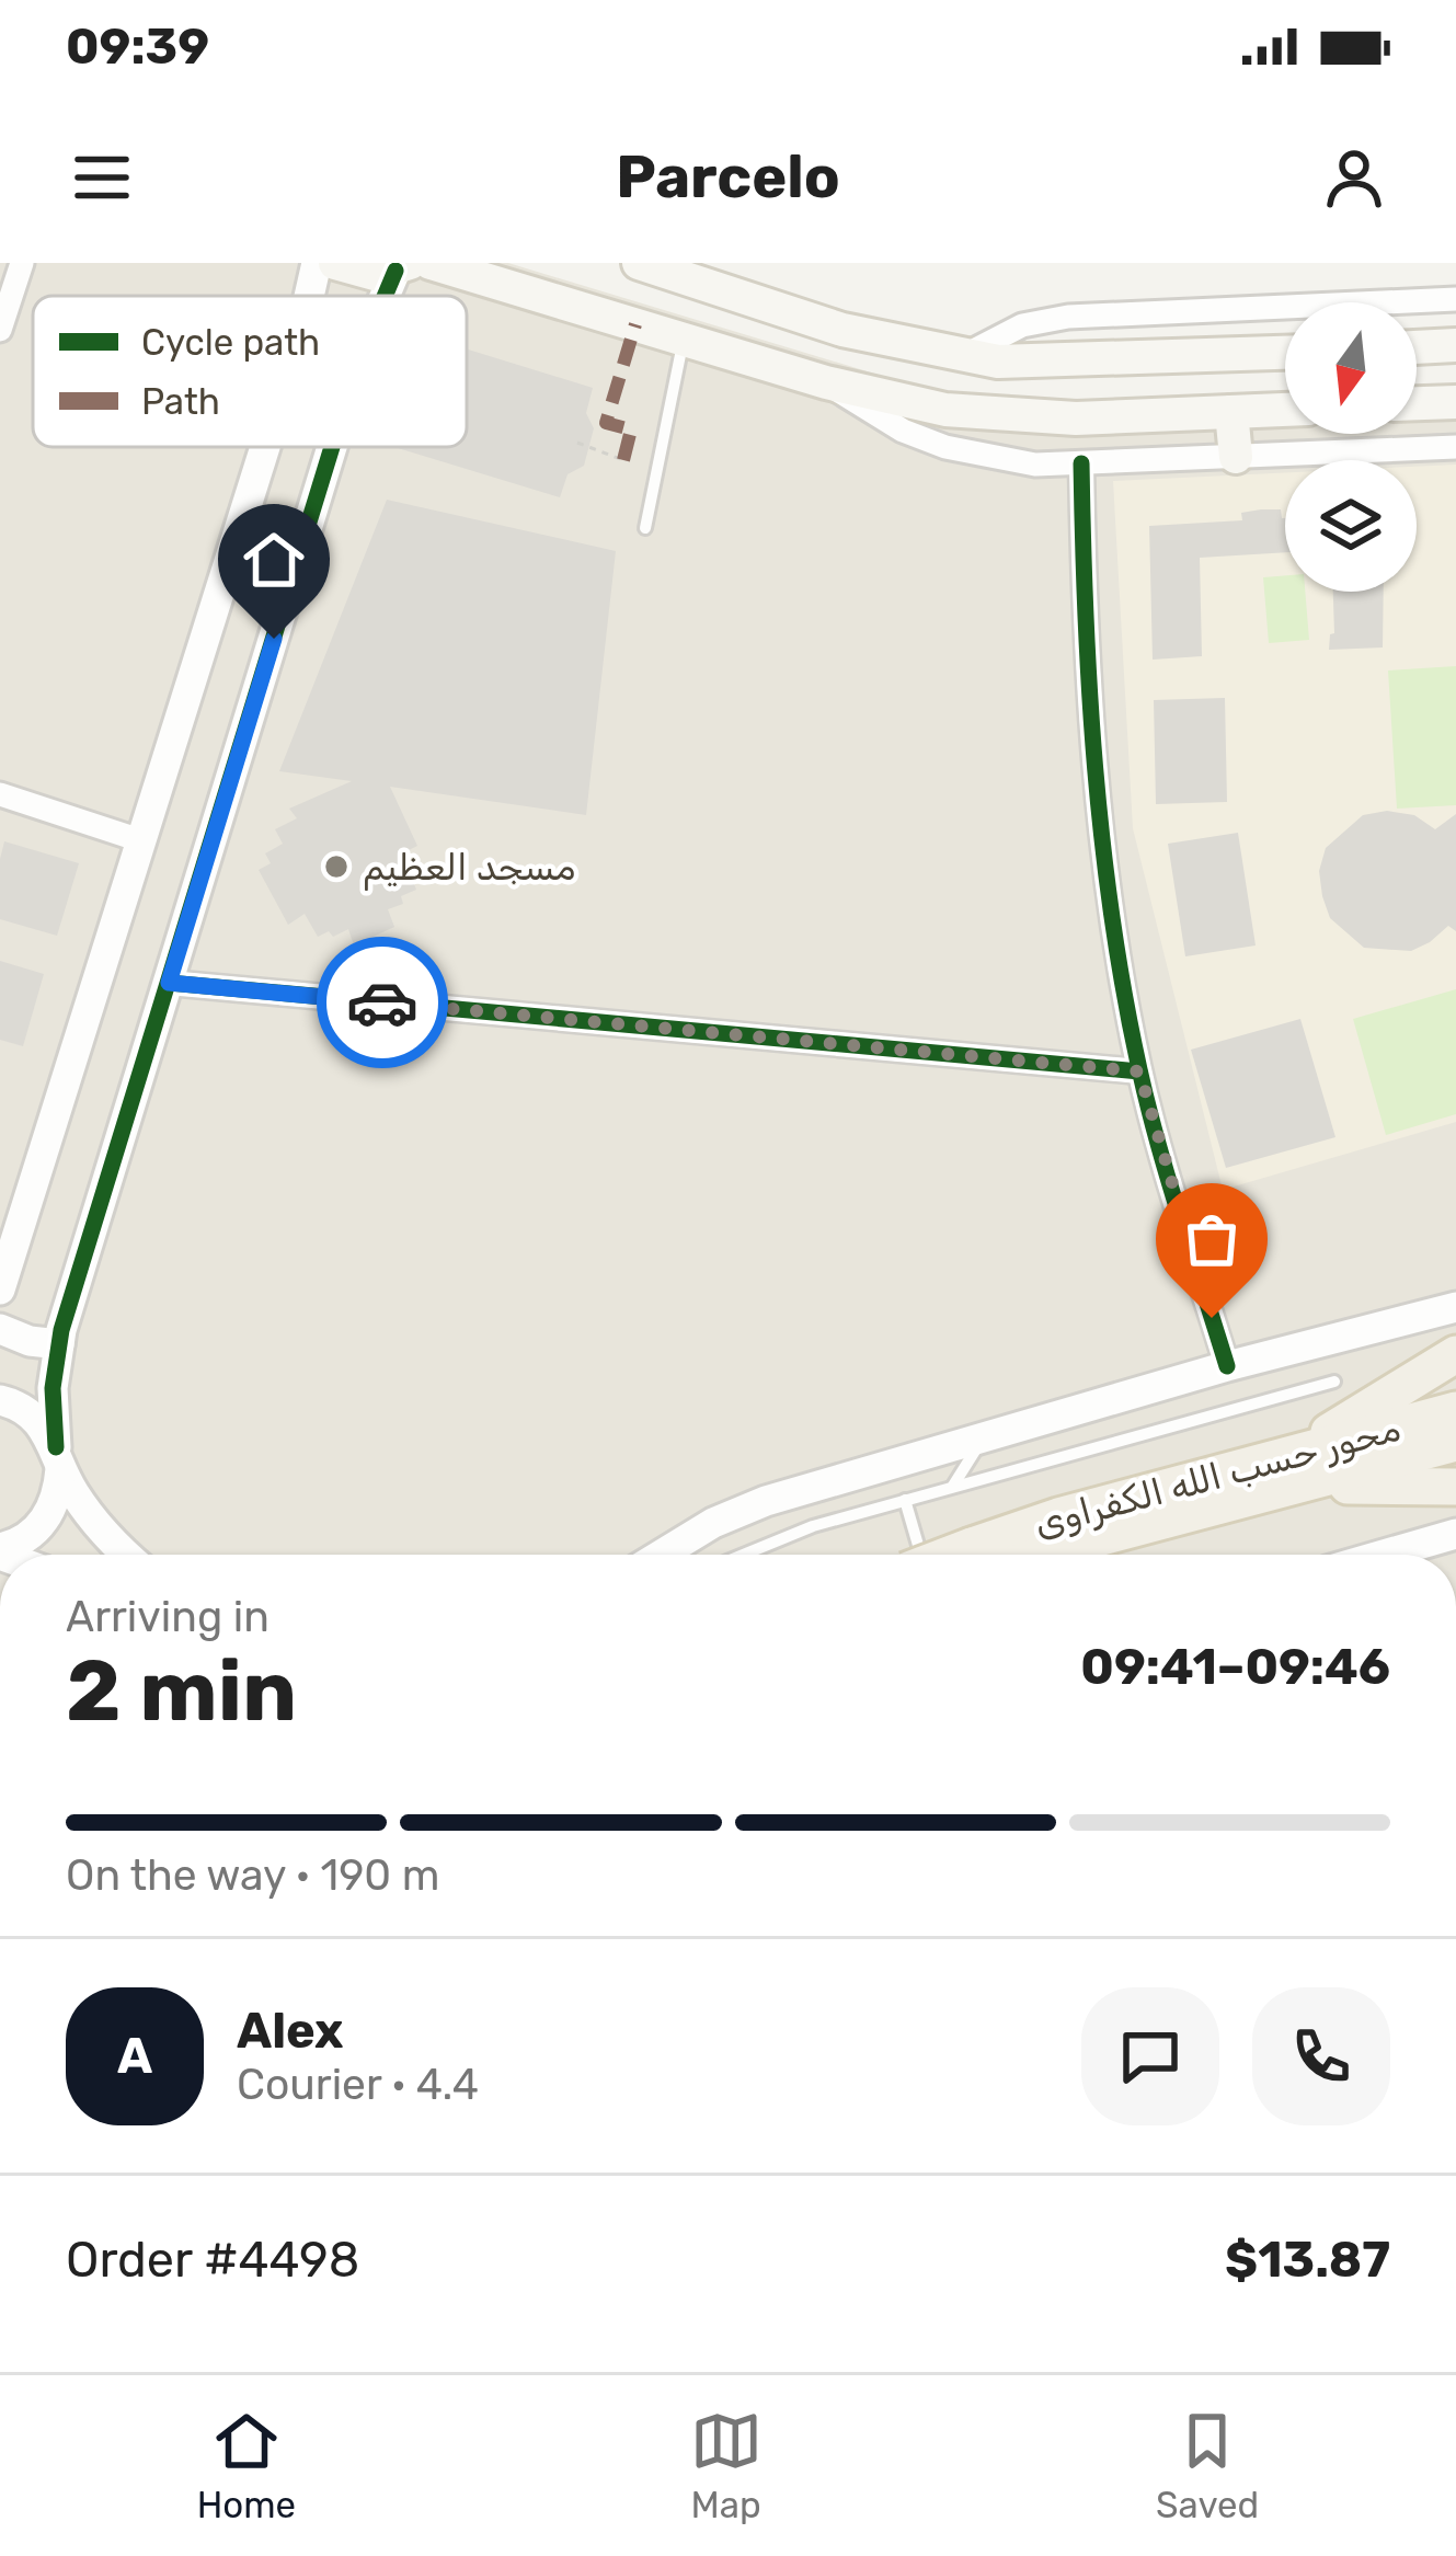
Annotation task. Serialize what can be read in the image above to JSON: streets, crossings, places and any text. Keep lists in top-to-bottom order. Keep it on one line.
{"streets":{"main road":["محور حسب الله الكفراوى"]},"places":["مسجد العظيم"],"legend":["Cycle path","Path"],"north":"bottom","page":{"status":"09:39","header":"Parcelo","heading":["2 min","Arriving in","09:41–09:46"],"panel":["Alex","Courier · 4.4","Order #4498","$13.87"],"bar":"On the way · 190 m","round":"A","tabs":["Home","Map","Saved"]}}
